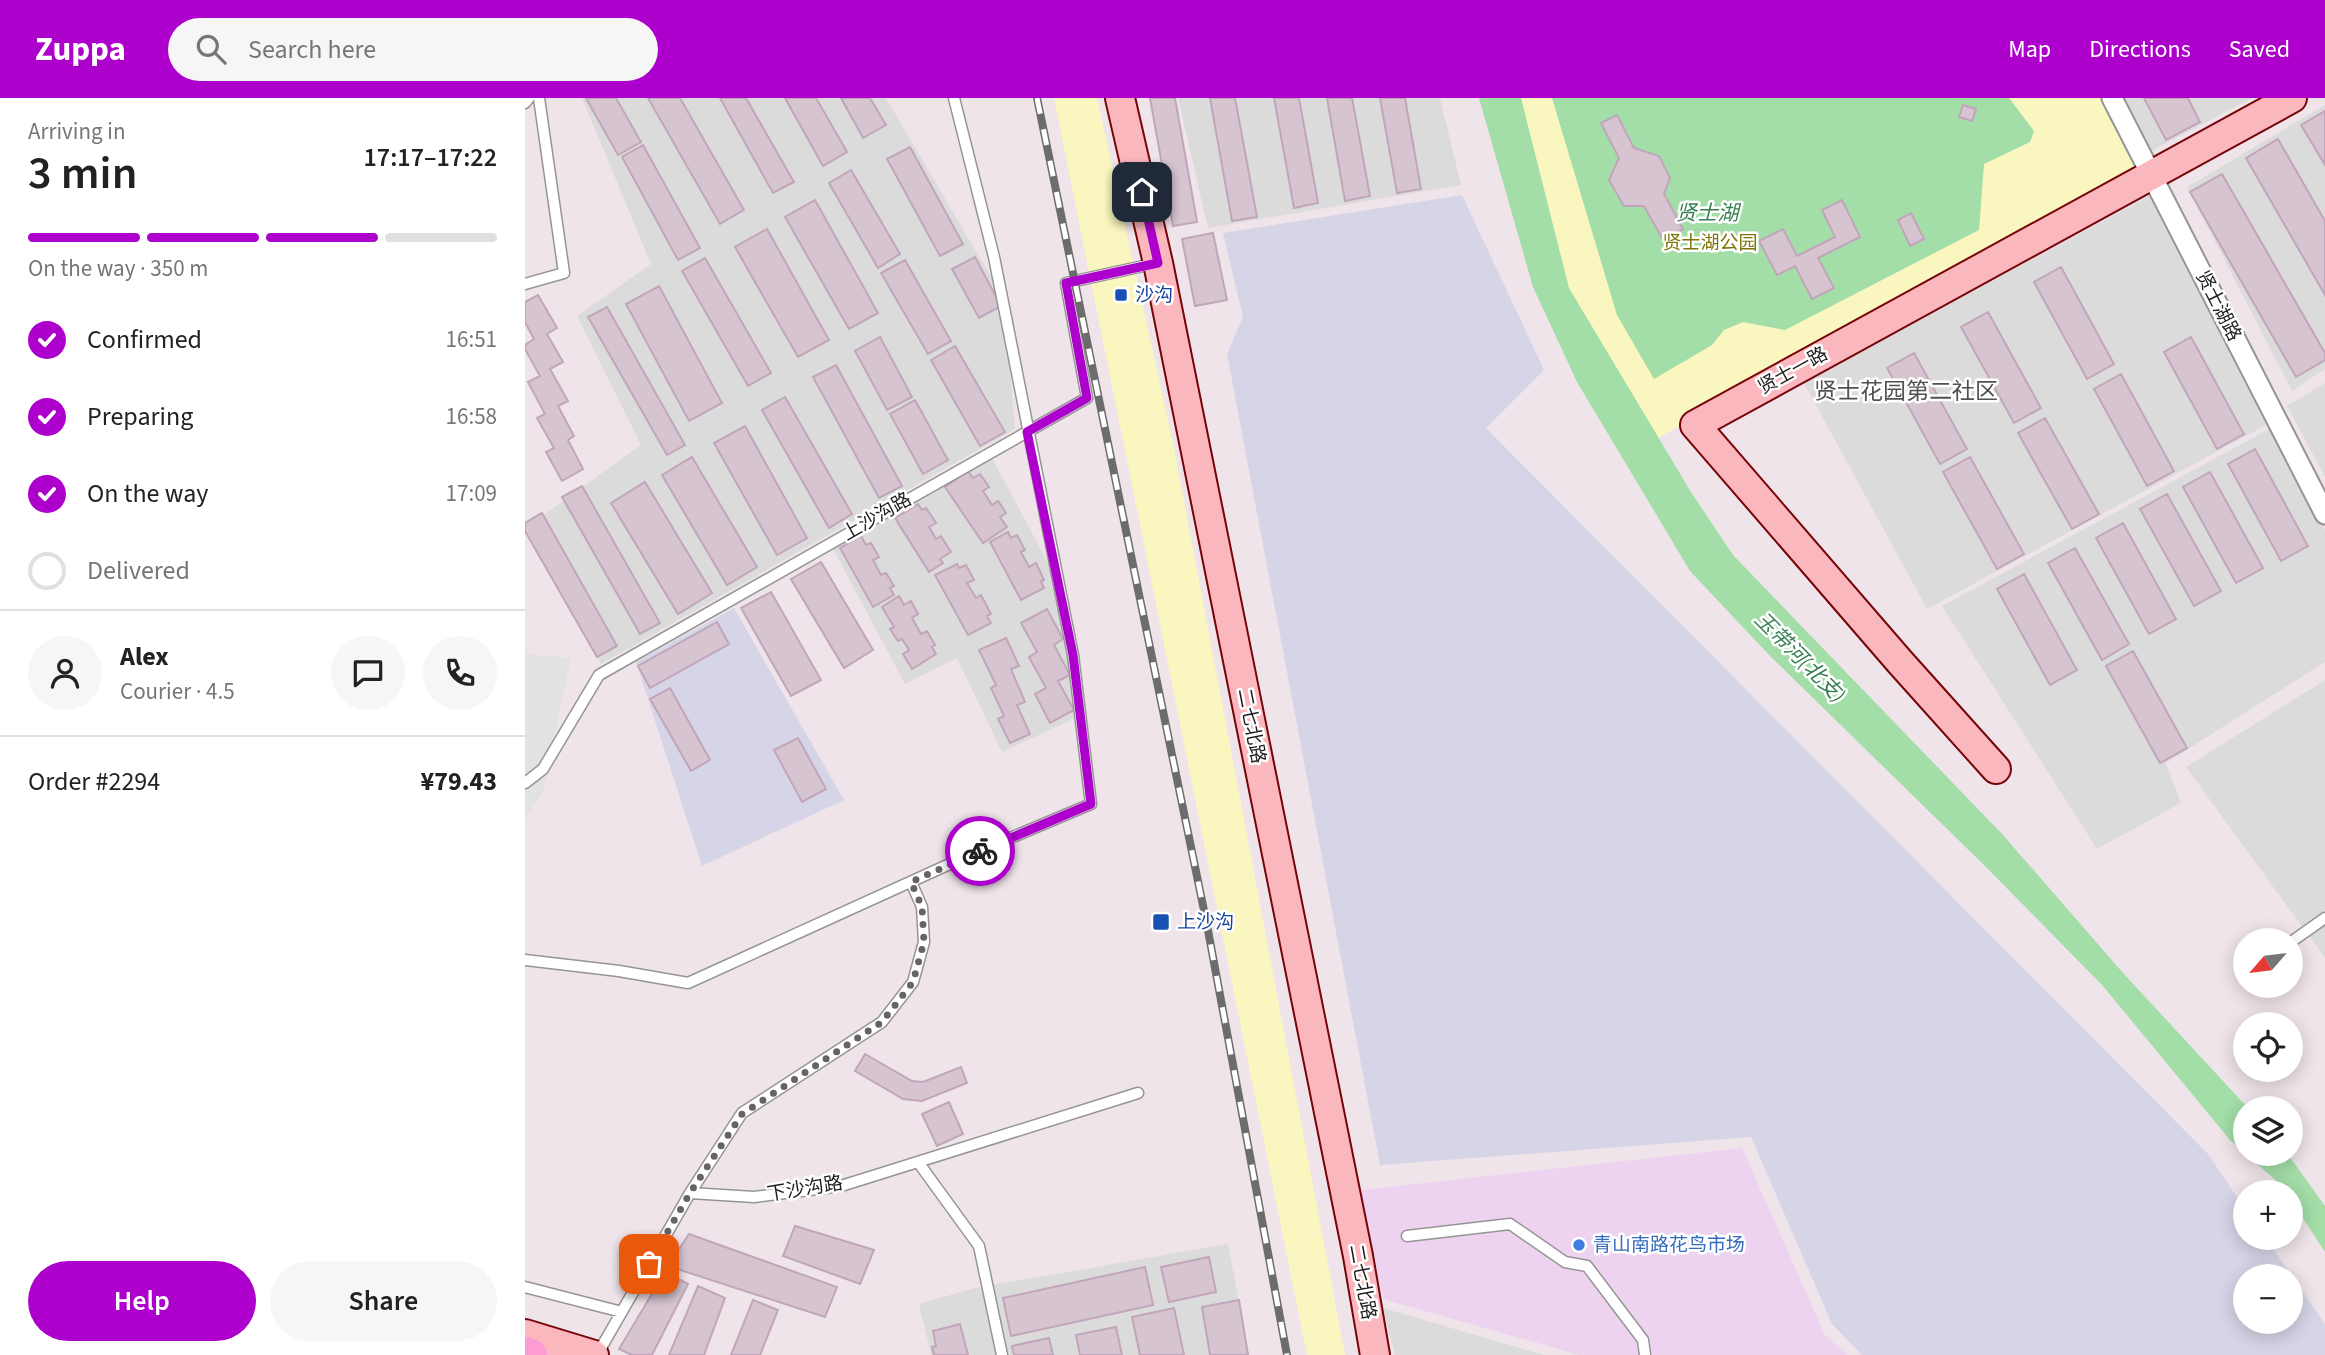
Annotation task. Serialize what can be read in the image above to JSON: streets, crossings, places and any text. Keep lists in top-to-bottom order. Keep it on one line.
{"streets":{"main road":["贤士一路","二七北路"],"street":["贤士湖路"],"lane":["上沙沟路","下沙沟路"]},"crossings":[["贤士湖路","贤士一路"],["上沙沟路","二七北路"]],"districts":["贤士花园第二社区"],"water":["贤士湖","玉带河(北支)"],"parks":["贤士湖公园"],"places":{"transit":["沙沟","上沙沟"],"other":["青山南路花鸟市场"]},"north":"bottom left","page":{"header":"Zuppa","search":"Search here","nav":["Map","Directions","Saved"],"heading":["3 min","Arriving in","17:17–17:22"],"panel":["Alex","Courier · 4.5","Order #2294","¥79.43"],"bar":"On the way · 350 m","list":[["Confirmed","16:51"],["Preparing","16:58"],["On the way","17:09"],"Delivered"],"map_buttons":["+","−"],"buttons":["Help","Share"]}}
